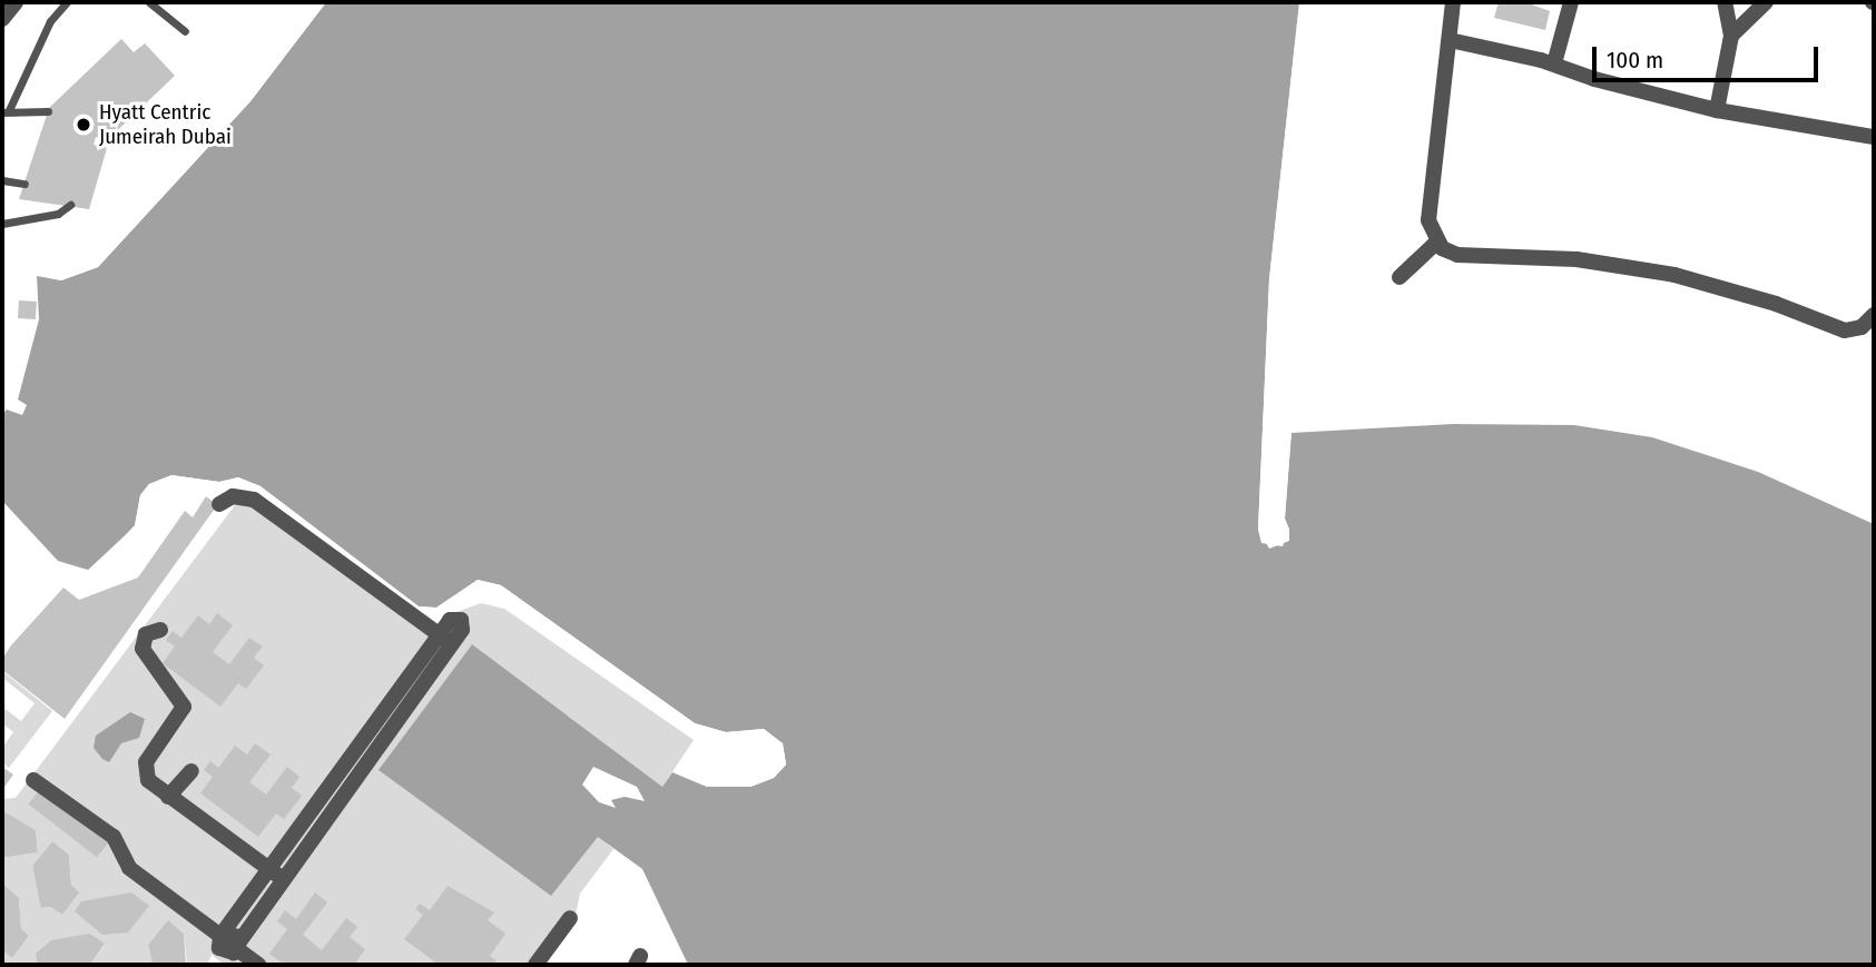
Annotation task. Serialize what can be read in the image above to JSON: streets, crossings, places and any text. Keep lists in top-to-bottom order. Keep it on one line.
{"places":["Hyatt Centric Jumeirah Dubai"],"scale_bar":"100 m"}
